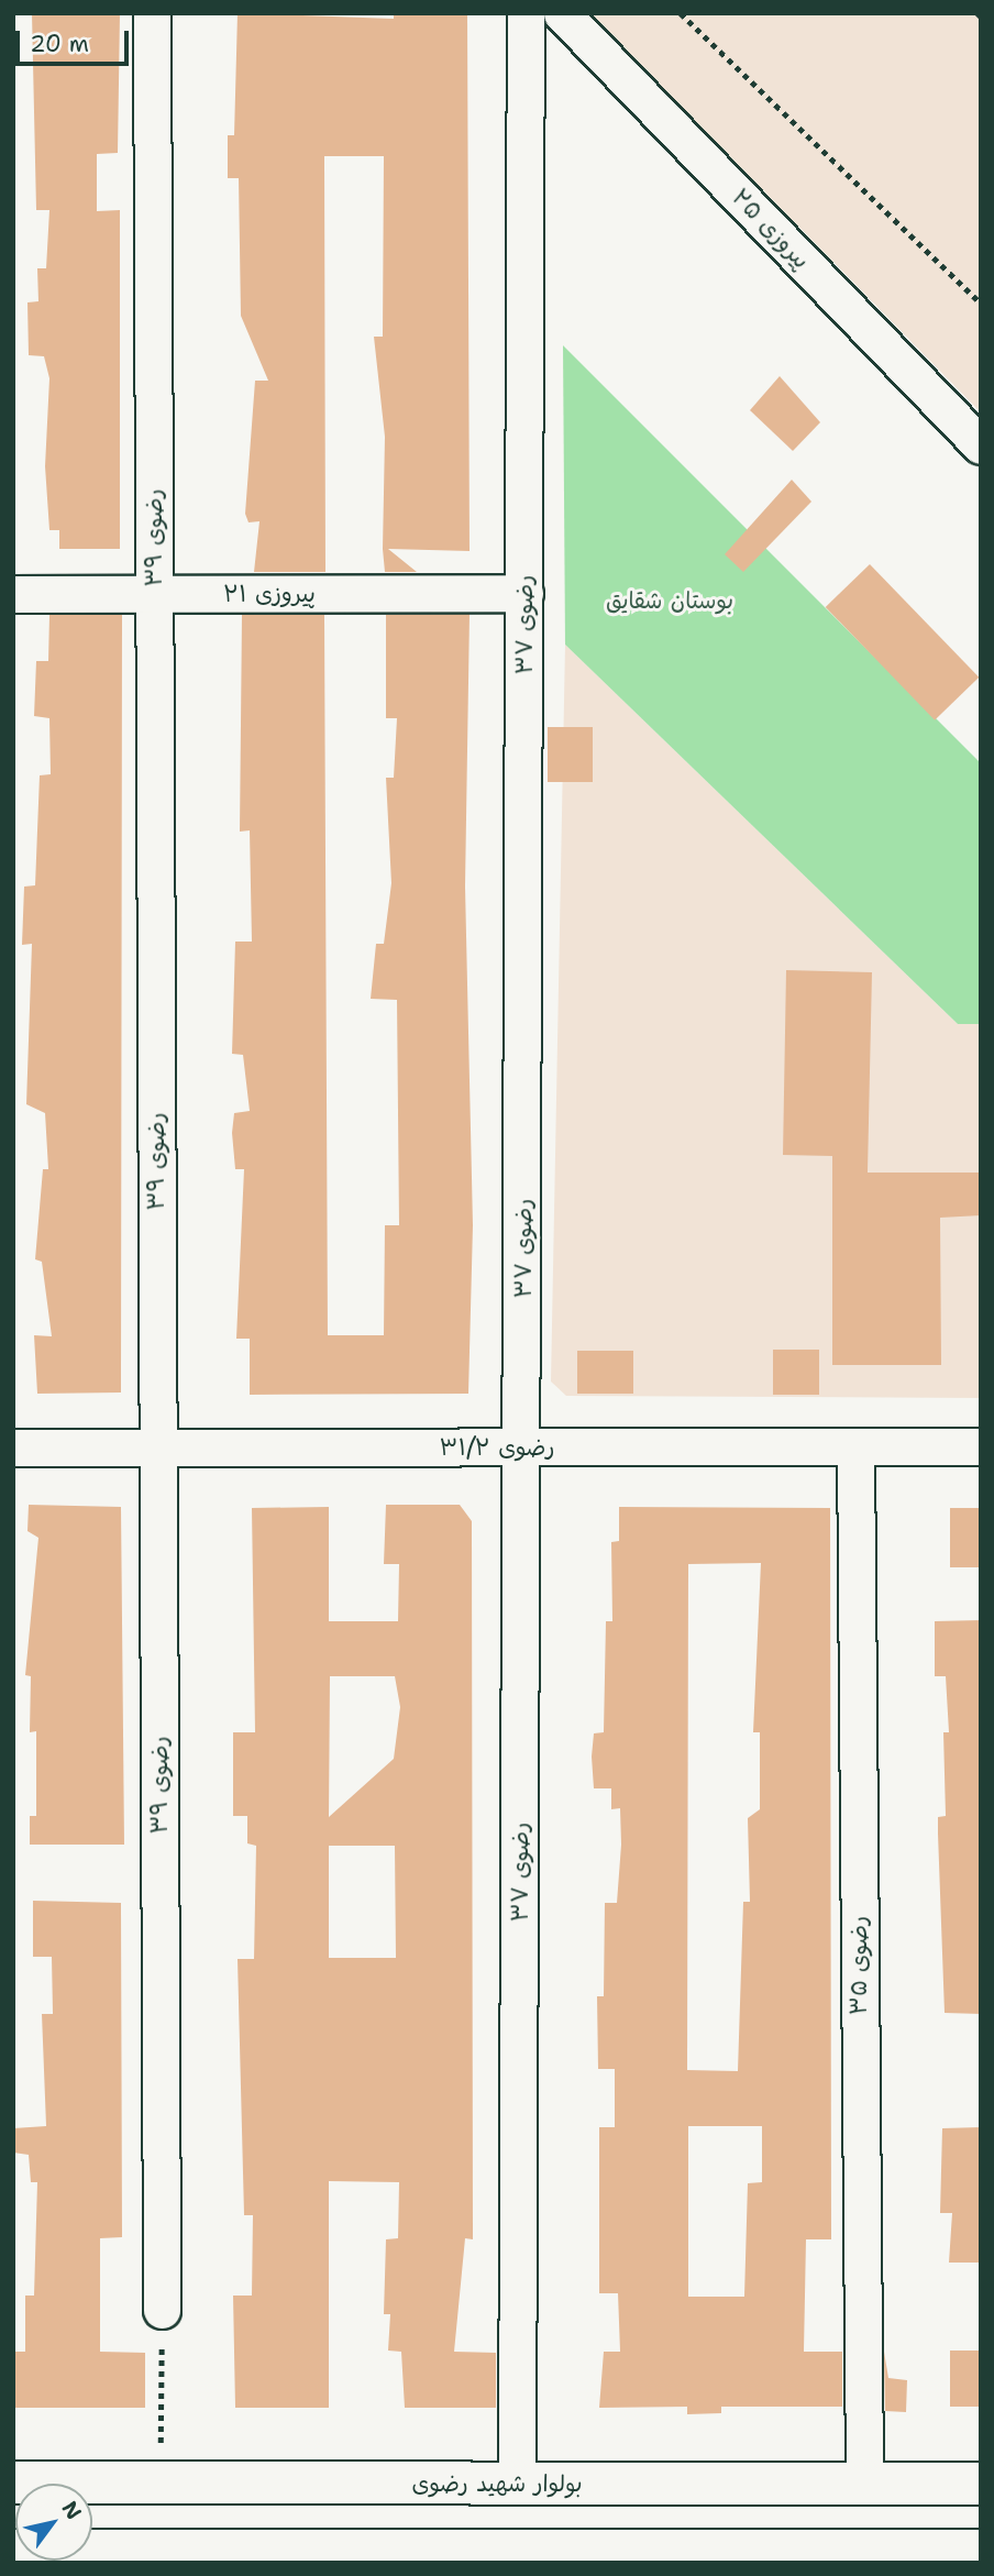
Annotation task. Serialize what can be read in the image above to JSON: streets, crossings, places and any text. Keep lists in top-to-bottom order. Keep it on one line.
{"streets":{"street":["پیروزی ۲۵","رضوی ۳۹","پیروزی ۲۱","رضوی ۳۷","رضوی ۳۱/۲","رضوی ۳۵","بولوار شهید رضوی"]},"crossings":[["رضوی ۳۹","پیروزی ۲۱"],["رضوی ۳۹","رضوی ۳۱/۲"],["پیروزی ۲۱","رضوی ۳۷"],["رضوی ۳۷","رضوی ۳۱/۲"],["رضوی ۳۷","بولوار شهید رضوی"],["رضوی ۳۱/۲","رضوی ۳۵"],["رضوی ۳۵","بولوار شهید رضوی"]],"parks":["بوستان شقایق"],"scale_bar":"20 m","north":"top right"}
